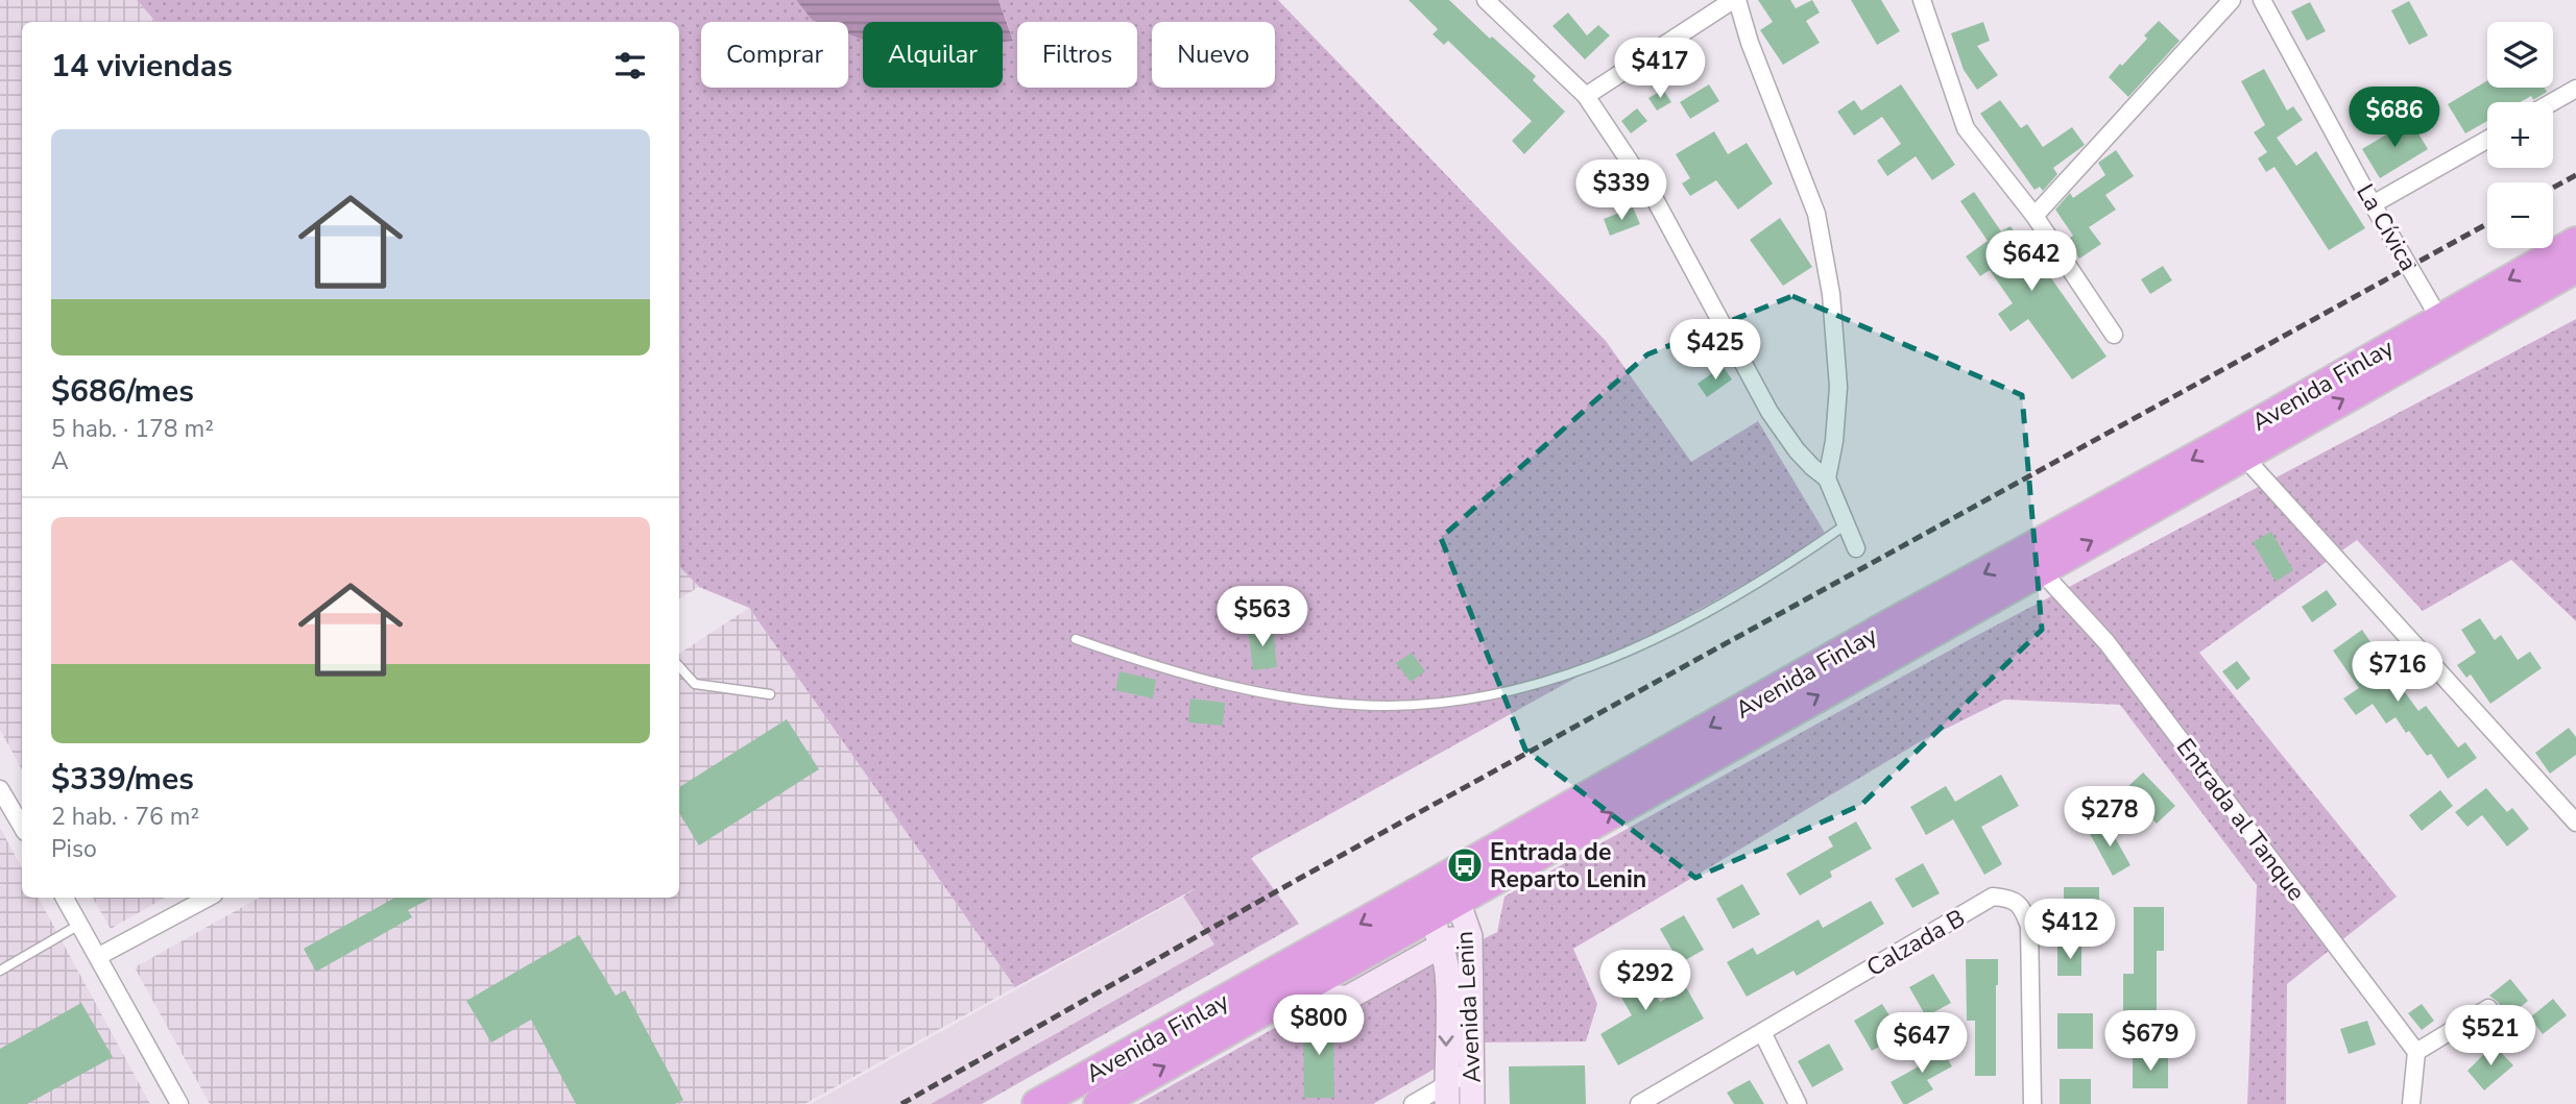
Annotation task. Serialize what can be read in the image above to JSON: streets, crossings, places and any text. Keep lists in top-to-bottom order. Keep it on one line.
{"streets":{"highway":["Avenida Finlay"],"street":["La Cívica","Entrada al Tanque","Calzada B","Avenida Lenin"]},"crossings":[["La Cívica","Avenida Finlay"],["Avenida Finlay","Entrada al Tanque"],["Avenida Finlay","Avenida Lenin"]],"places":{"bus stop":["Entrada de Reparto Lenin"]},"page":{"map_buttons":["+","−"],"chip":["Comprar","Alquilar","Filtros","Nuevo"],"heading":"14 viviendas","price":["$417","$686","$339","$642","$425","$563","$716","$278","$412","$292","$800","$521","$679","$647"],"list":[{"name":"$686/mes","note":"5 hab. · 178 m² · A"},{"name":"$339/mes","note":"2 hab. · 76 m² · Piso"}]}}
